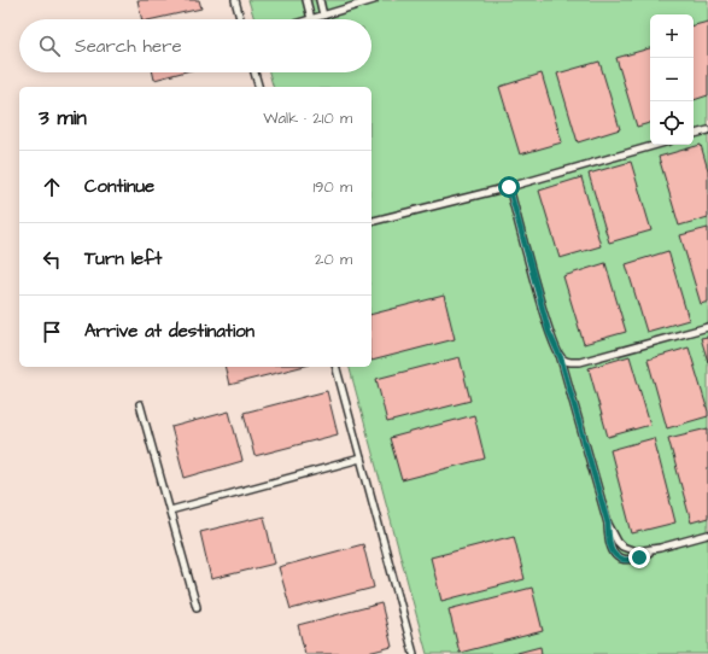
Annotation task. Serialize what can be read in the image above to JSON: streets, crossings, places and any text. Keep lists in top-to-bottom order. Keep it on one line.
{"page":{"map_buttons":["+","−"],"search":"Search here","heading":["3 min","Walk · 210 m"],"list":[["Continue","190 m"],["Turn left","20 m"],"Arrive at destination"]}}
